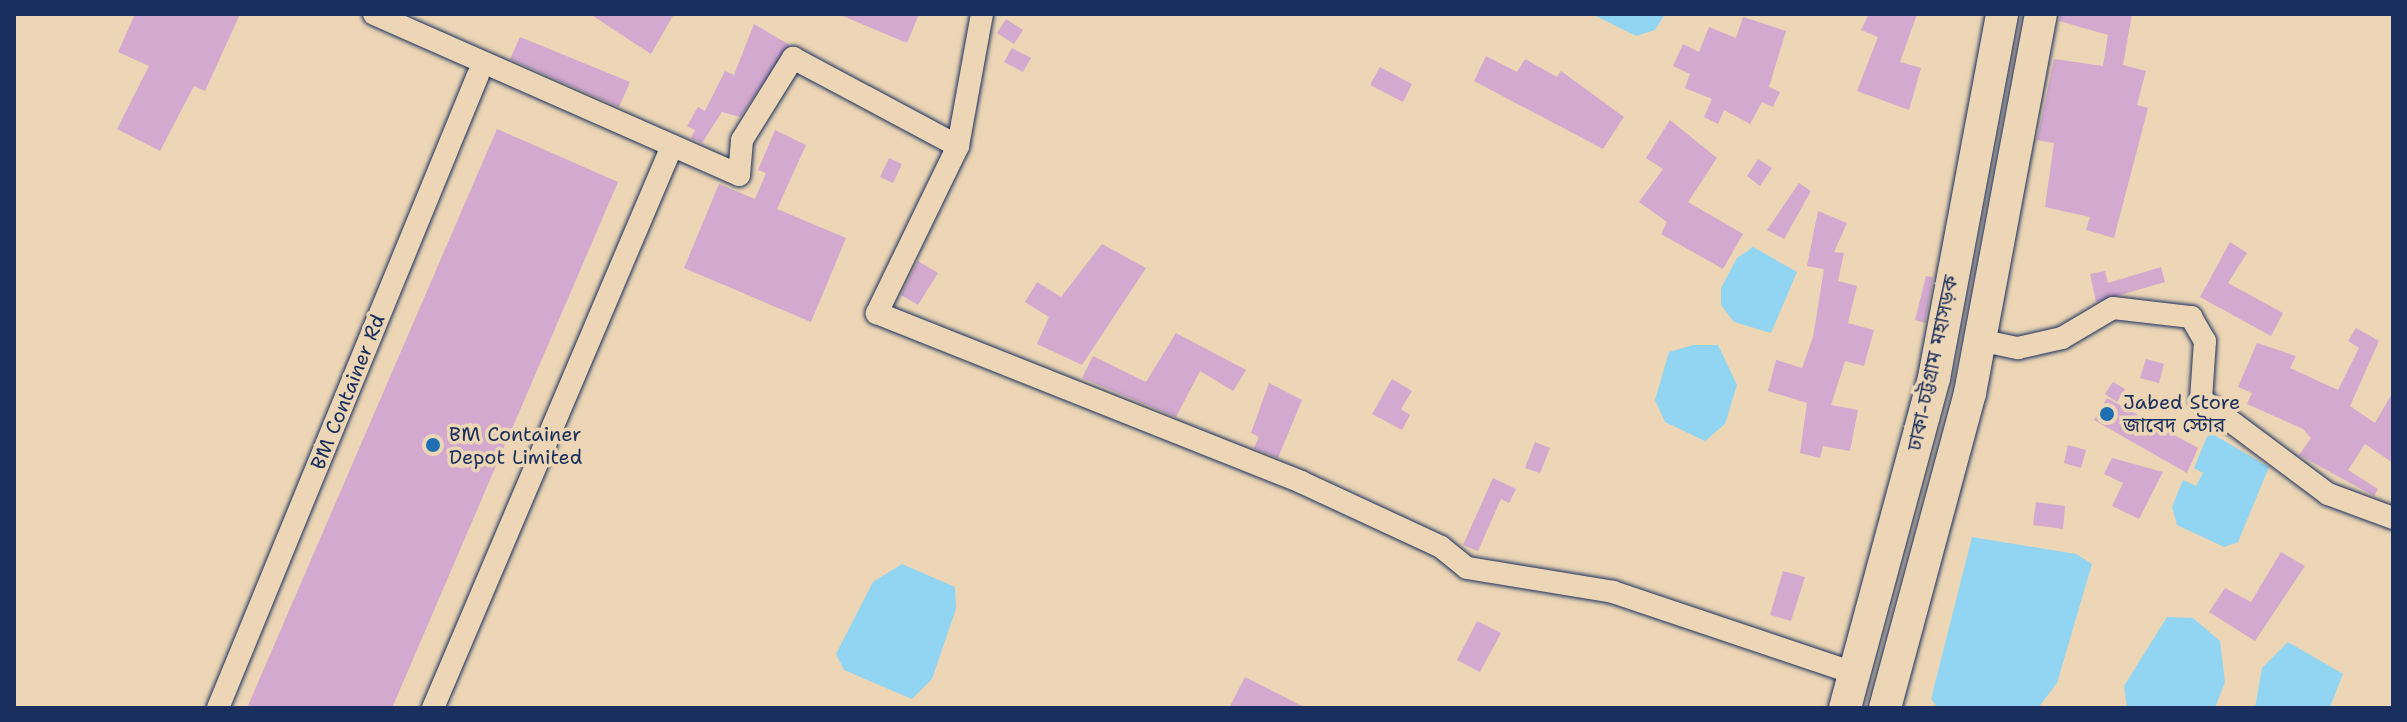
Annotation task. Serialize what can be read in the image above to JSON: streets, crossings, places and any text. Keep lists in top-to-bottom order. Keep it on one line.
{"streets":{"highway":["ঢাকা-চট্টগ্রাম মহাসড়ক"],"street":["BM Container Rd"]},"places":["Jabed Store জাবেদ স্টোর","BM Container Depot Limited"]}
